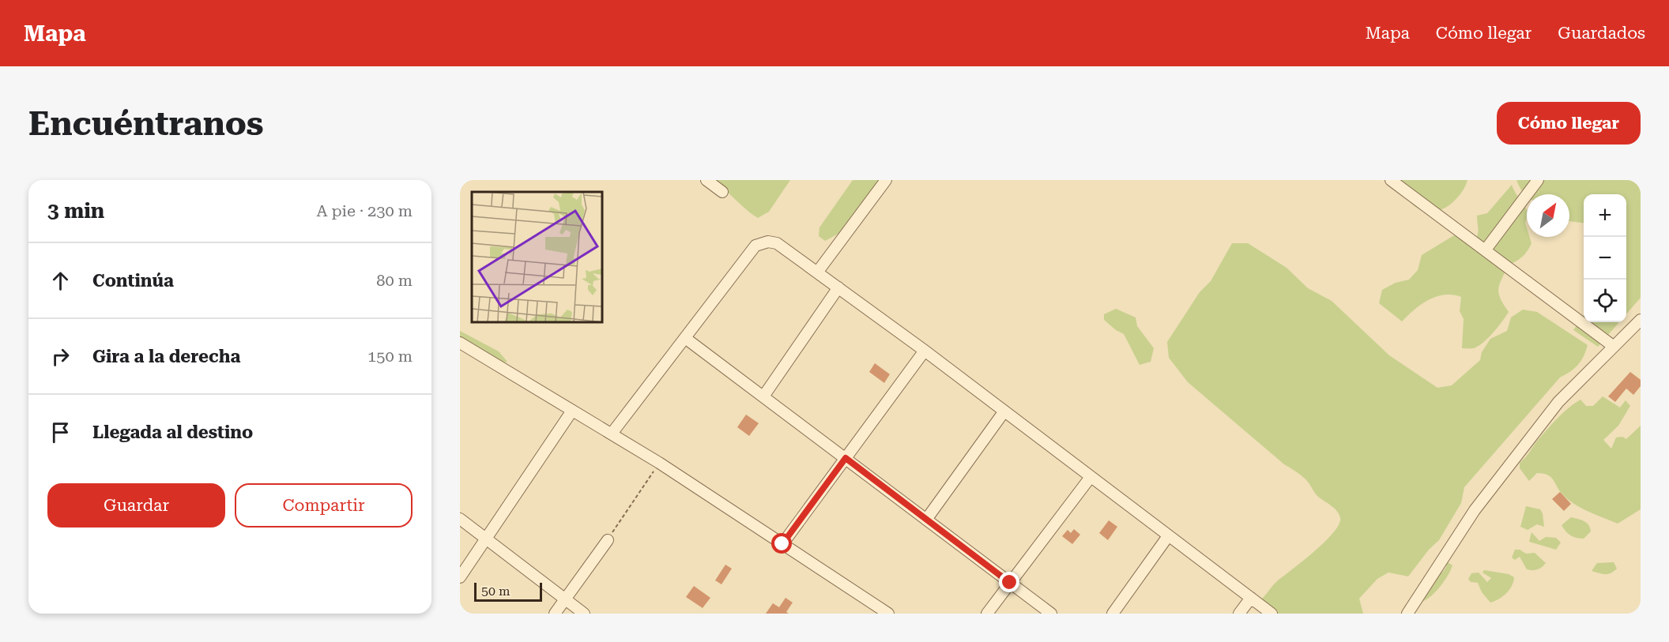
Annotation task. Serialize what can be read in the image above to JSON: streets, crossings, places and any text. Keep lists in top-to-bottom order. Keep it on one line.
{"scale_bar":"50 m","north":"top right","page":{"header":"Mapa","nav":["Mapa","Cómo llegar","Guardados"],"buttons":["Cómo llegar",["Guardar","Compartir"]],"title":"Encuéntranos","heading":["3 min","A pie · 230 m"],"map_buttons":["+","−"],"list":[["Continúa","80 m"],["Gira a la derecha","150 m"],"Llegada al destino"],"scale":"50 m"}}
